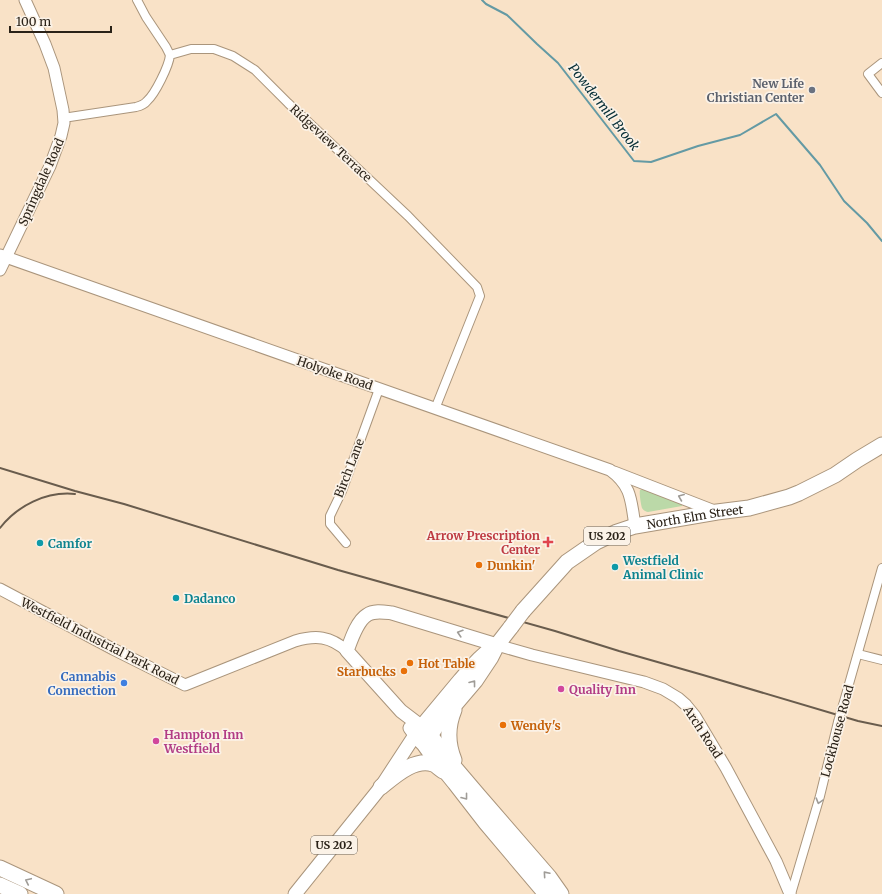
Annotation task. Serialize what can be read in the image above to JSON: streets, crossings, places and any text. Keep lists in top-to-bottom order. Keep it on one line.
{"streets":{"highway":["North Elm Street","US 202"],"street":["Ridgeview Terrace","Springdale Road","Holyoke Road","Birch Lane","Westfield Industrial Park Road","Lockhouse Road","Arch Road"]},"crossings":[["Ridgeview Terrace","Holyoke Road"],["Springdale Road","Holyoke Road"],["Holyoke Road","Birch Lane"],["Holyoke Road","North Elm Street"],["North Elm Street","US 202"],["North Elm Street","Arch Road"],["US 202","Arch Road"],["Lockhouse Road","Arch Road"]],"one_way":["Lockhouse Road"],"water":["Powdermill Brook"],"places":{"other":["New Life Christian Center","Camfor","Dunkin'","Westfield Animal Clinic","Dadanco","Hot Table","Starbucks","Cannabis Connection","Quality Inn","Wendy's","Hampton Inn Westfield"],"health":["Arrow Prescription Center"]},"scale_bar":"100 m"}
